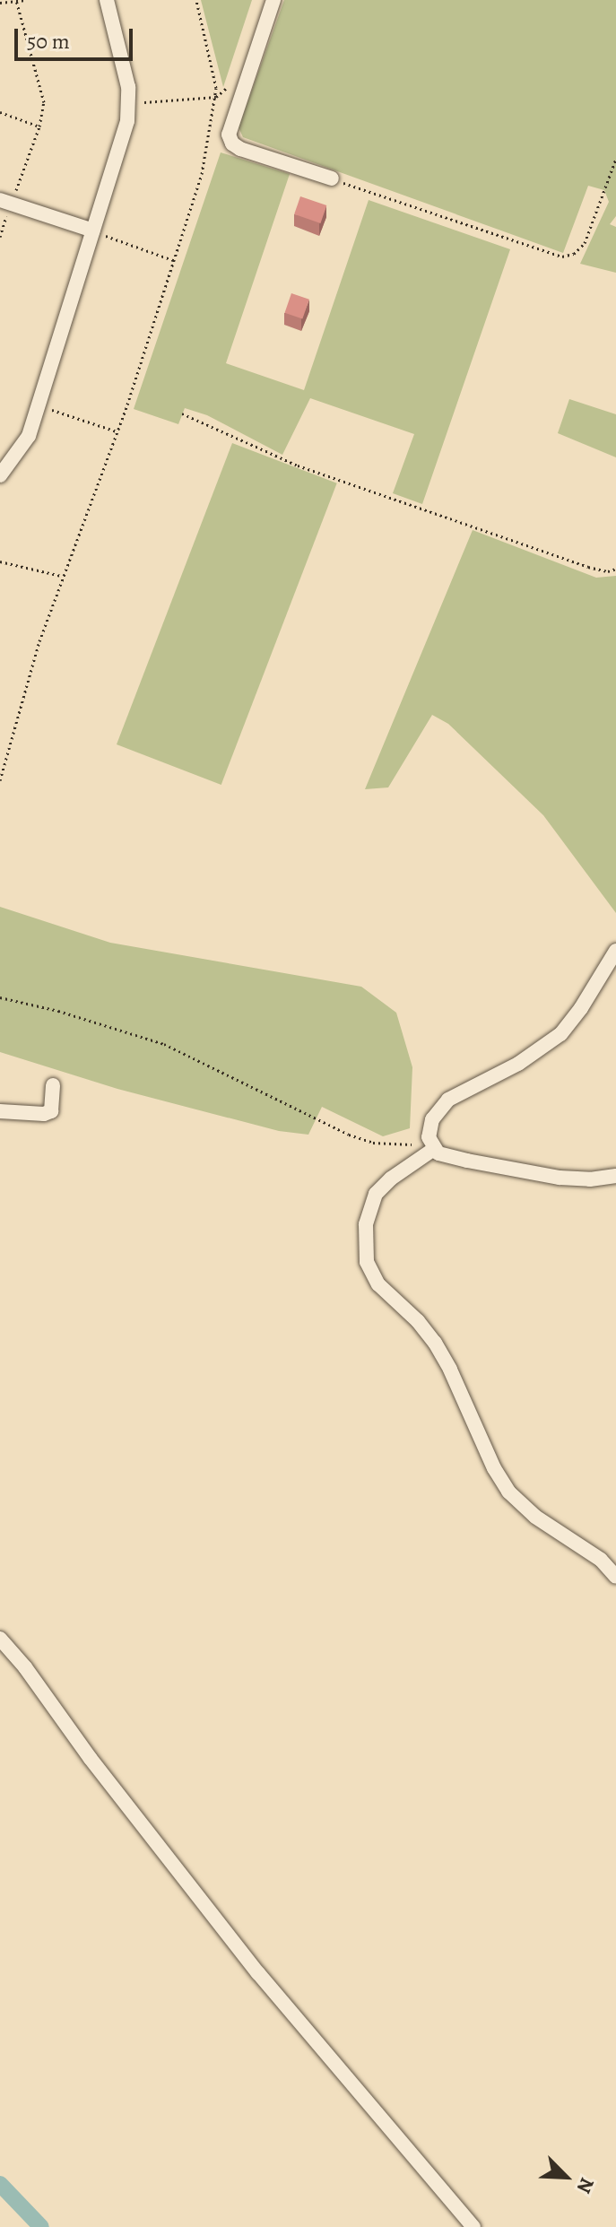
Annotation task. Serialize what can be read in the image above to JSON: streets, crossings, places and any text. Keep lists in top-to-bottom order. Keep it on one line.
{"scale_bar":"50 m","north":"bottom right"}
